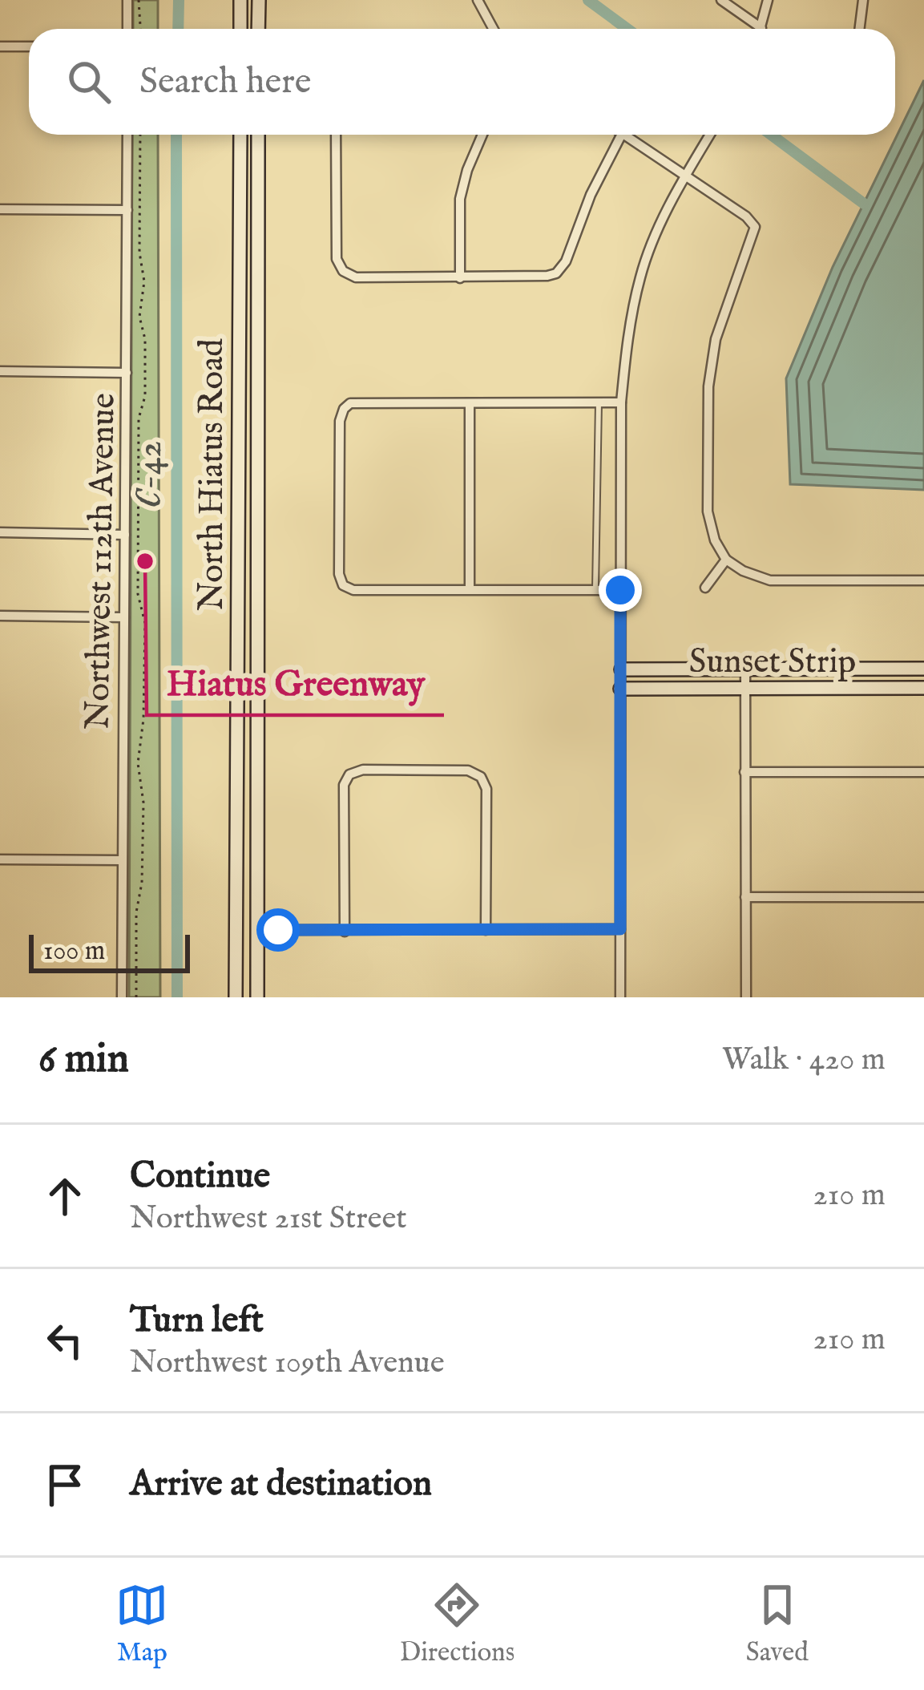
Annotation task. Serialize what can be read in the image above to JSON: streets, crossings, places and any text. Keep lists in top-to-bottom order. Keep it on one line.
{"streets":{"main road":["North Hiatus Road","Sunset Strip"],"street":["Northwest 112th Avenue"]},"water":["C-42"],"places":["Hiatus Greenway"],"scale_bar":"100 m","page":{"search":"Search here","scale":"100 m","heading":["6 min","Walk · 420 m"],"list":[["Continue","Northwest 21st Street","210 m"],["Turn left","Northwest 109th Avenue","210 m"],"Arrive at destination"],"nav":["Map","Directions","Saved"]}}
